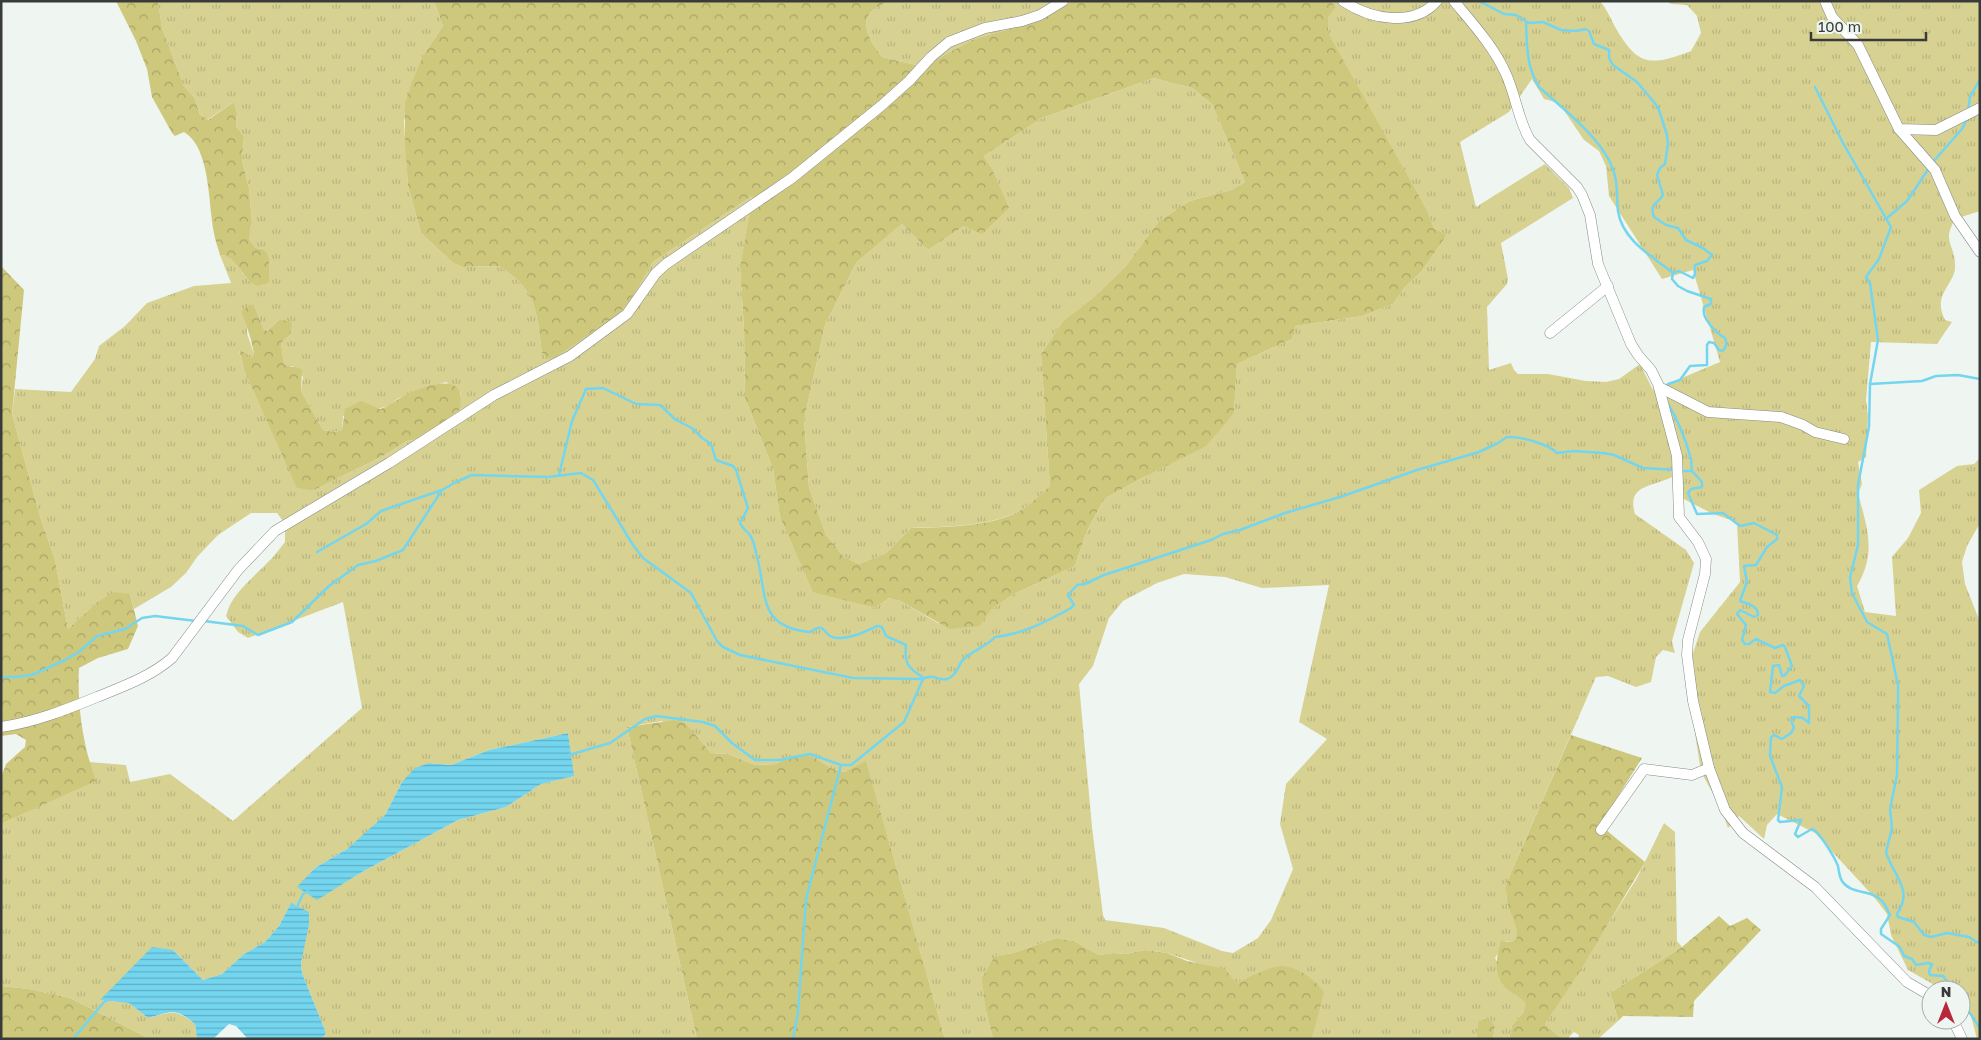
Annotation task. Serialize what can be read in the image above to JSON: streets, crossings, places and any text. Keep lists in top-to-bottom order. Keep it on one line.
{"scale_bar":"100 m","north":"top"}
